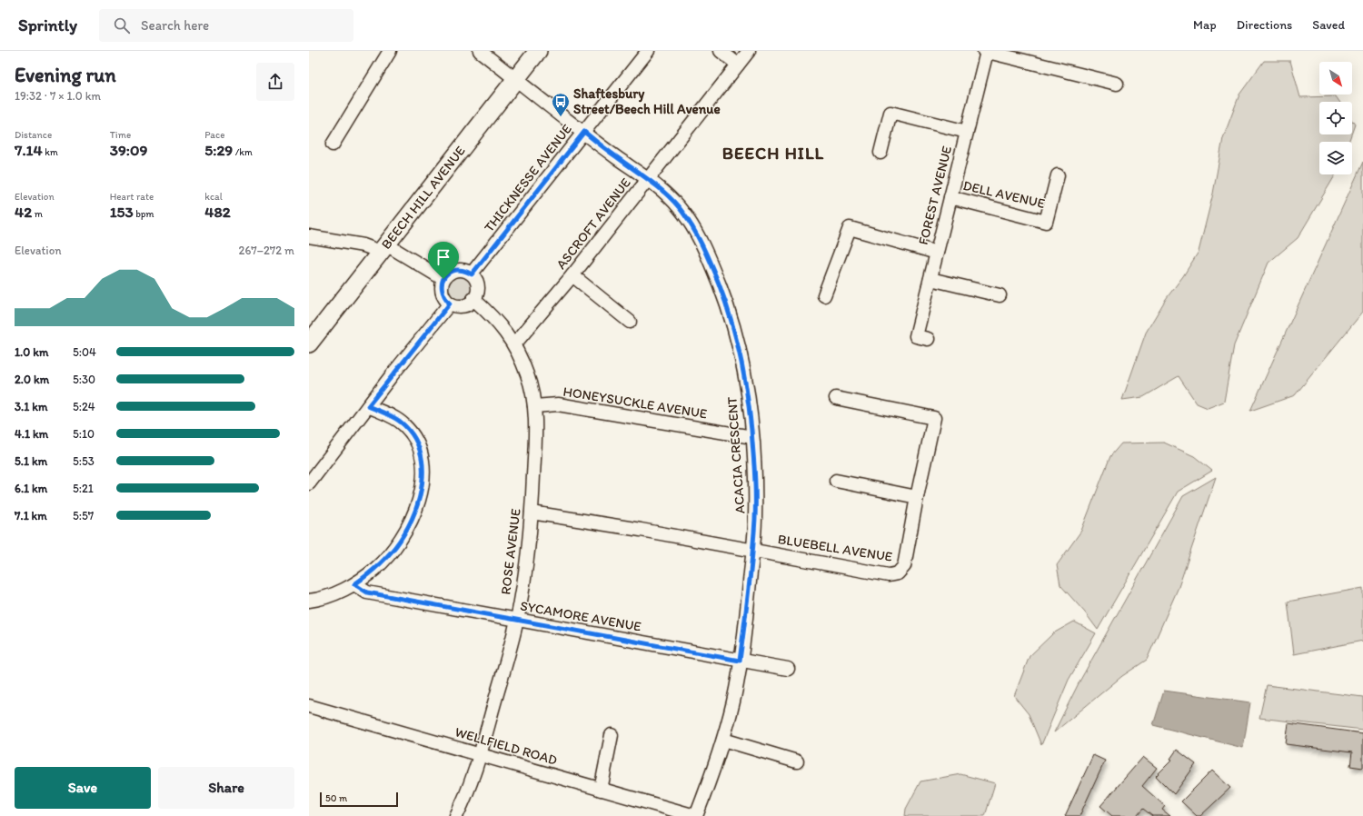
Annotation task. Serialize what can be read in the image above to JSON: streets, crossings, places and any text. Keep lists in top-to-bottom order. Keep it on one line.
{"streets":{"street":["THICKNESSE AVENUE","DELL AVENUE","FOREST AVENUE","BEECH HILL AVENUE","ASCROFT AVENUE","HONEYSUCKLE AVENUE","ACACIA CRESCENT","BLUEBELL AVENUE","ROSE AVENUE","SYCAMORE AVENUE","WELLFIELD ROAD"]},"crossings":[["THICKNESSE AVENUE","ACACIA CRESCENT"],["THICKNESSE AVENUE","ROSE AVENUE"],["DELL AVENUE","FOREST AVENUE"],["BEECH HILL AVENUE","ACACIA CRESCENT"],["ASCROFT AVENUE","ACACIA CRESCENT"],["ASCROFT AVENUE","ROSE AVENUE"],["HONEYSUCKLE AVENUE","ACACIA CRESCENT"],["HONEYSUCKLE AVENUE","ROSE AVENUE"],["ACACIA CRESCENT","BLUEBELL AVENUE"],["ACACIA CRESCENT","SYCAMORE AVENUE"],["ACACIA CRESCENT","WELLFIELD ROAD"],["BLUEBELL AVENUE","ROSE AVENUE"],["ROSE AVENUE","SYCAMORE AVENUE"],["ROSE AVENUE","WELLFIELD ROAD"]],"districts":["BEECH HILL"],"places":{"bus stop":["Shaftesbury Street/Beech Hill Avenue"]},"scale_bar":"50 m","north":"bottom right","page":{"header":"Sprintly","search":"Search here","nav":["Map","Directions","Saved"],"heading":["Evening run","19:32 · 7 × 1.0 km"],"stats":[["Distance","7.14 km"],["Time","39:09"],["Pace","5:29 /km"],["Elevation","42 m"],["Heart rate","153 bpm"],["kcal","482"]],"chart":["Elevation","267–272 m"],"list":[{"name":"1.0 km","note":"5:04"},{"name":"2.0 km","note":"5:30"},{"name":"3.1 km","note":"5:24"},{"name":"4.1 km","note":"5:10"},{"name":"5.1 km","note":"5:53"},{"name":"6.1 km","note":"5:21"},{"name":"7.1 km","note":"5:57"}],"buttons":["Save","Share"],"scale":"50 m"}}
